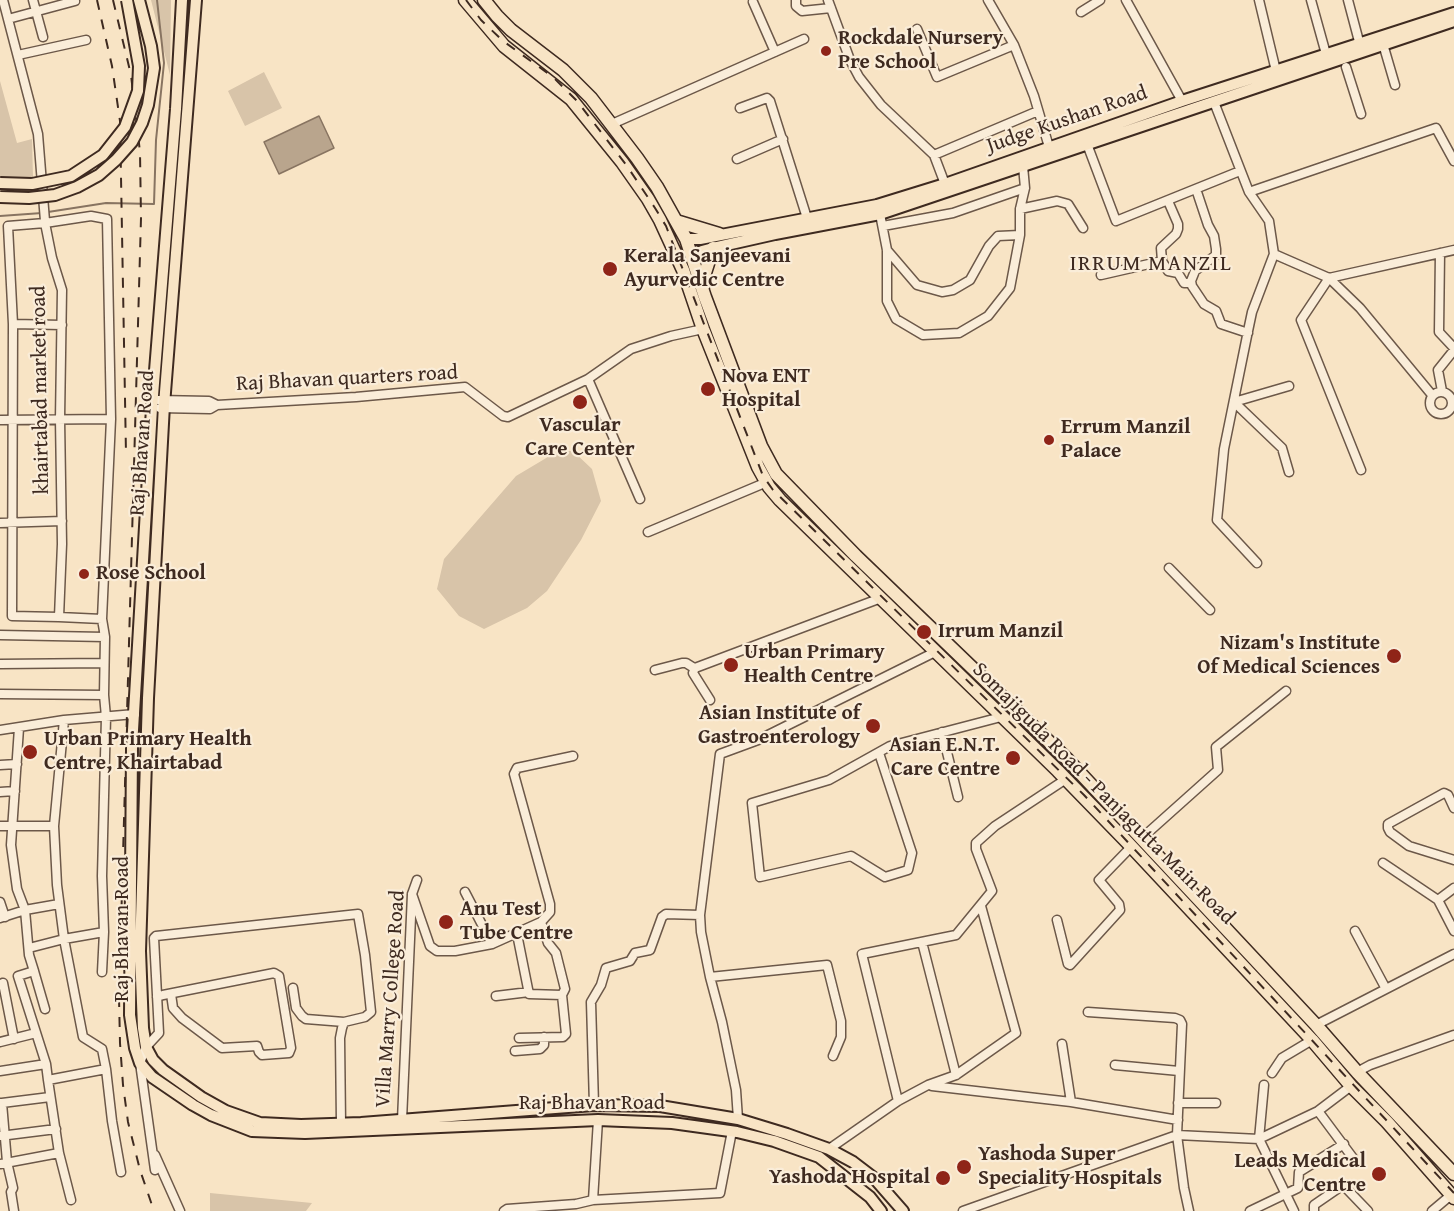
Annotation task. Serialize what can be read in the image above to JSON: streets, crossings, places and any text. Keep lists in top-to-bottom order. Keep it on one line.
{"streets":{"highway":["Somajiguda Road - Panjagutta Main Road"],"main road":["Judge Kushan Road","Raj Bhavan Road"],"street":["Raj Bhavan quarters road","khairtabad market road","Villa Marry College Road"]},"crossings":[["Judge Kushan Road","Somajiguda Road - Panjagutta Main Road"],["Raj Bhavan quarters road","Raj Bhavan Road"],["Raj Bhavan quarters road","Somajiguda Road - Panjagutta Main Road"],["Raj Bhavan Road","Villa Marry College Road"]],"districts":["IRRUM MANZIL"],"places":["Rockdale Nursery Pre School","Kerala Sanjeevani Ayurvedic Centre","Nova ENT Hospital","Vascular Care Center","Errum Manzil Palace","Rose School","Irrum Manzil","Nizam's Institute Of Medical Sciences","Urban Primary Health Centre","Asian Institute of Gastroenterology","Urban Primary Health Centre, Khairtabad","Asian E.N.T. Care Centre","Anu Test Tube Centre","Yashoda Super Speciality Hospitals","Leads Medical Centre","Yashoda Hospital"]}
